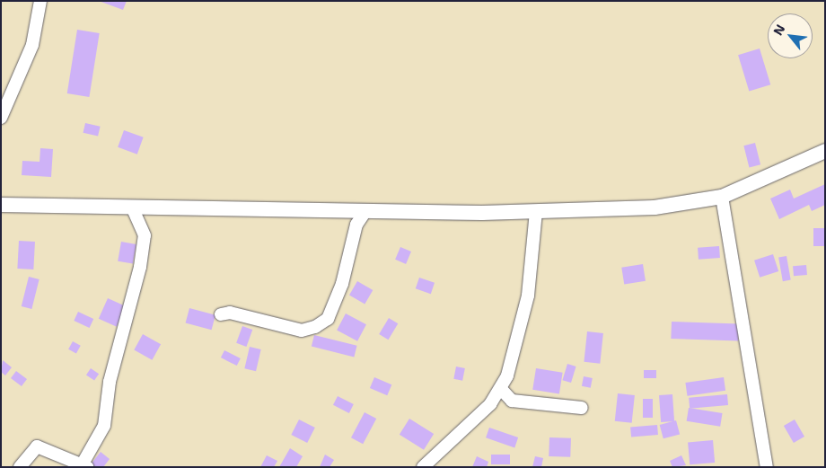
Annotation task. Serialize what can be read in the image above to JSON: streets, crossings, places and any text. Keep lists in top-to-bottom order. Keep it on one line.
{"north":"top left"}
